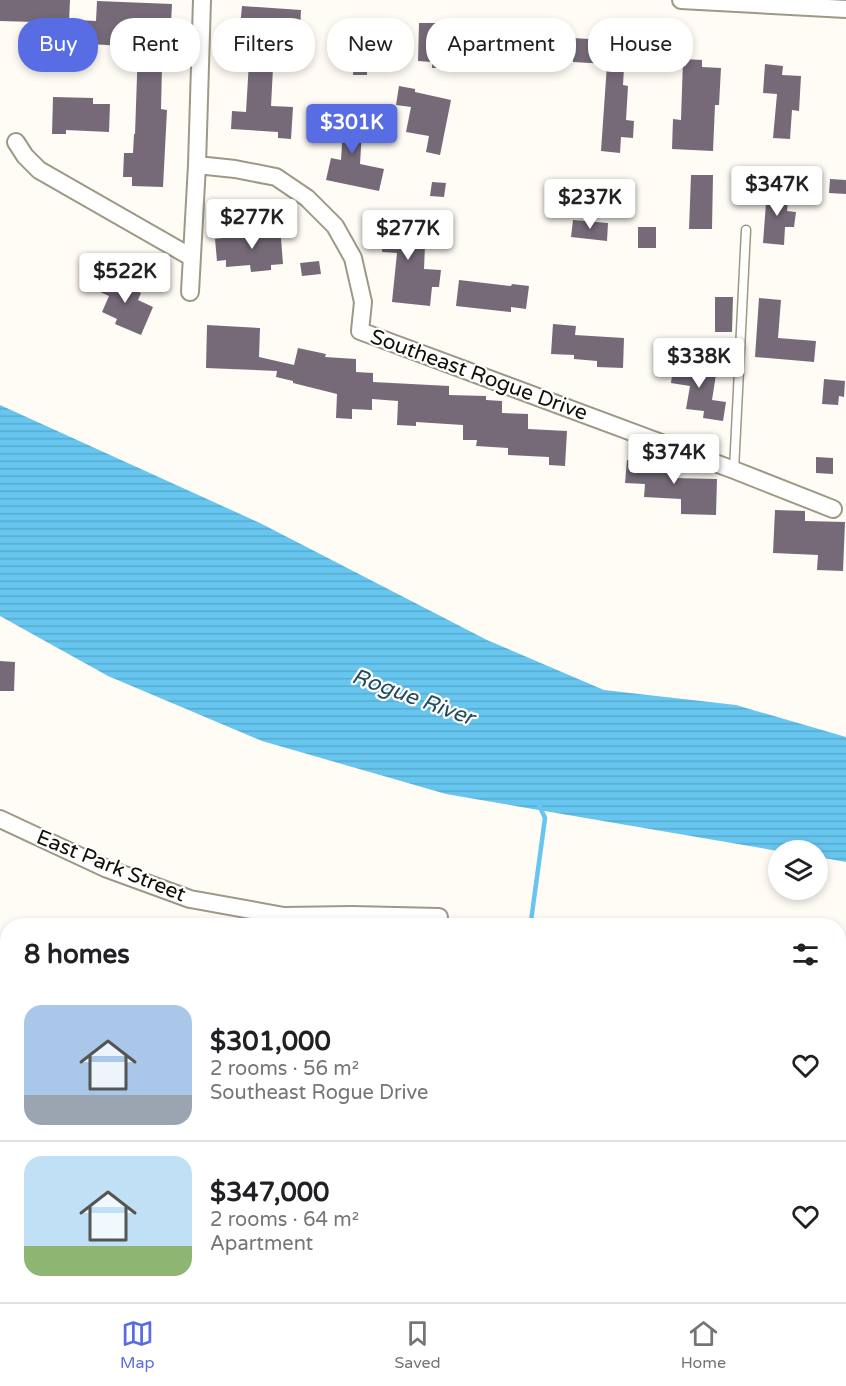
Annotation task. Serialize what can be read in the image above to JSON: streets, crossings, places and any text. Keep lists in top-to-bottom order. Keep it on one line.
{"streets":{"street":["Southeast Rogue Drive","East Park Street"]},"water":["Rogue River"],"page":{"chip":["Buy","Rent","Filters","New","Apartment","House"],"price":["$301K","$347K","$237K","$277K","$277K","$522K","$338K","$374K"],"heading":"8 homes","list":[{"name":"$301,000","note":"2 rooms · 56 m² · Southeast Rogue Drive"},{"name":"$347,000","note":"2 rooms · 64 m² · Apartment"}],"tabs":["Map","Saved","Home"]}}
